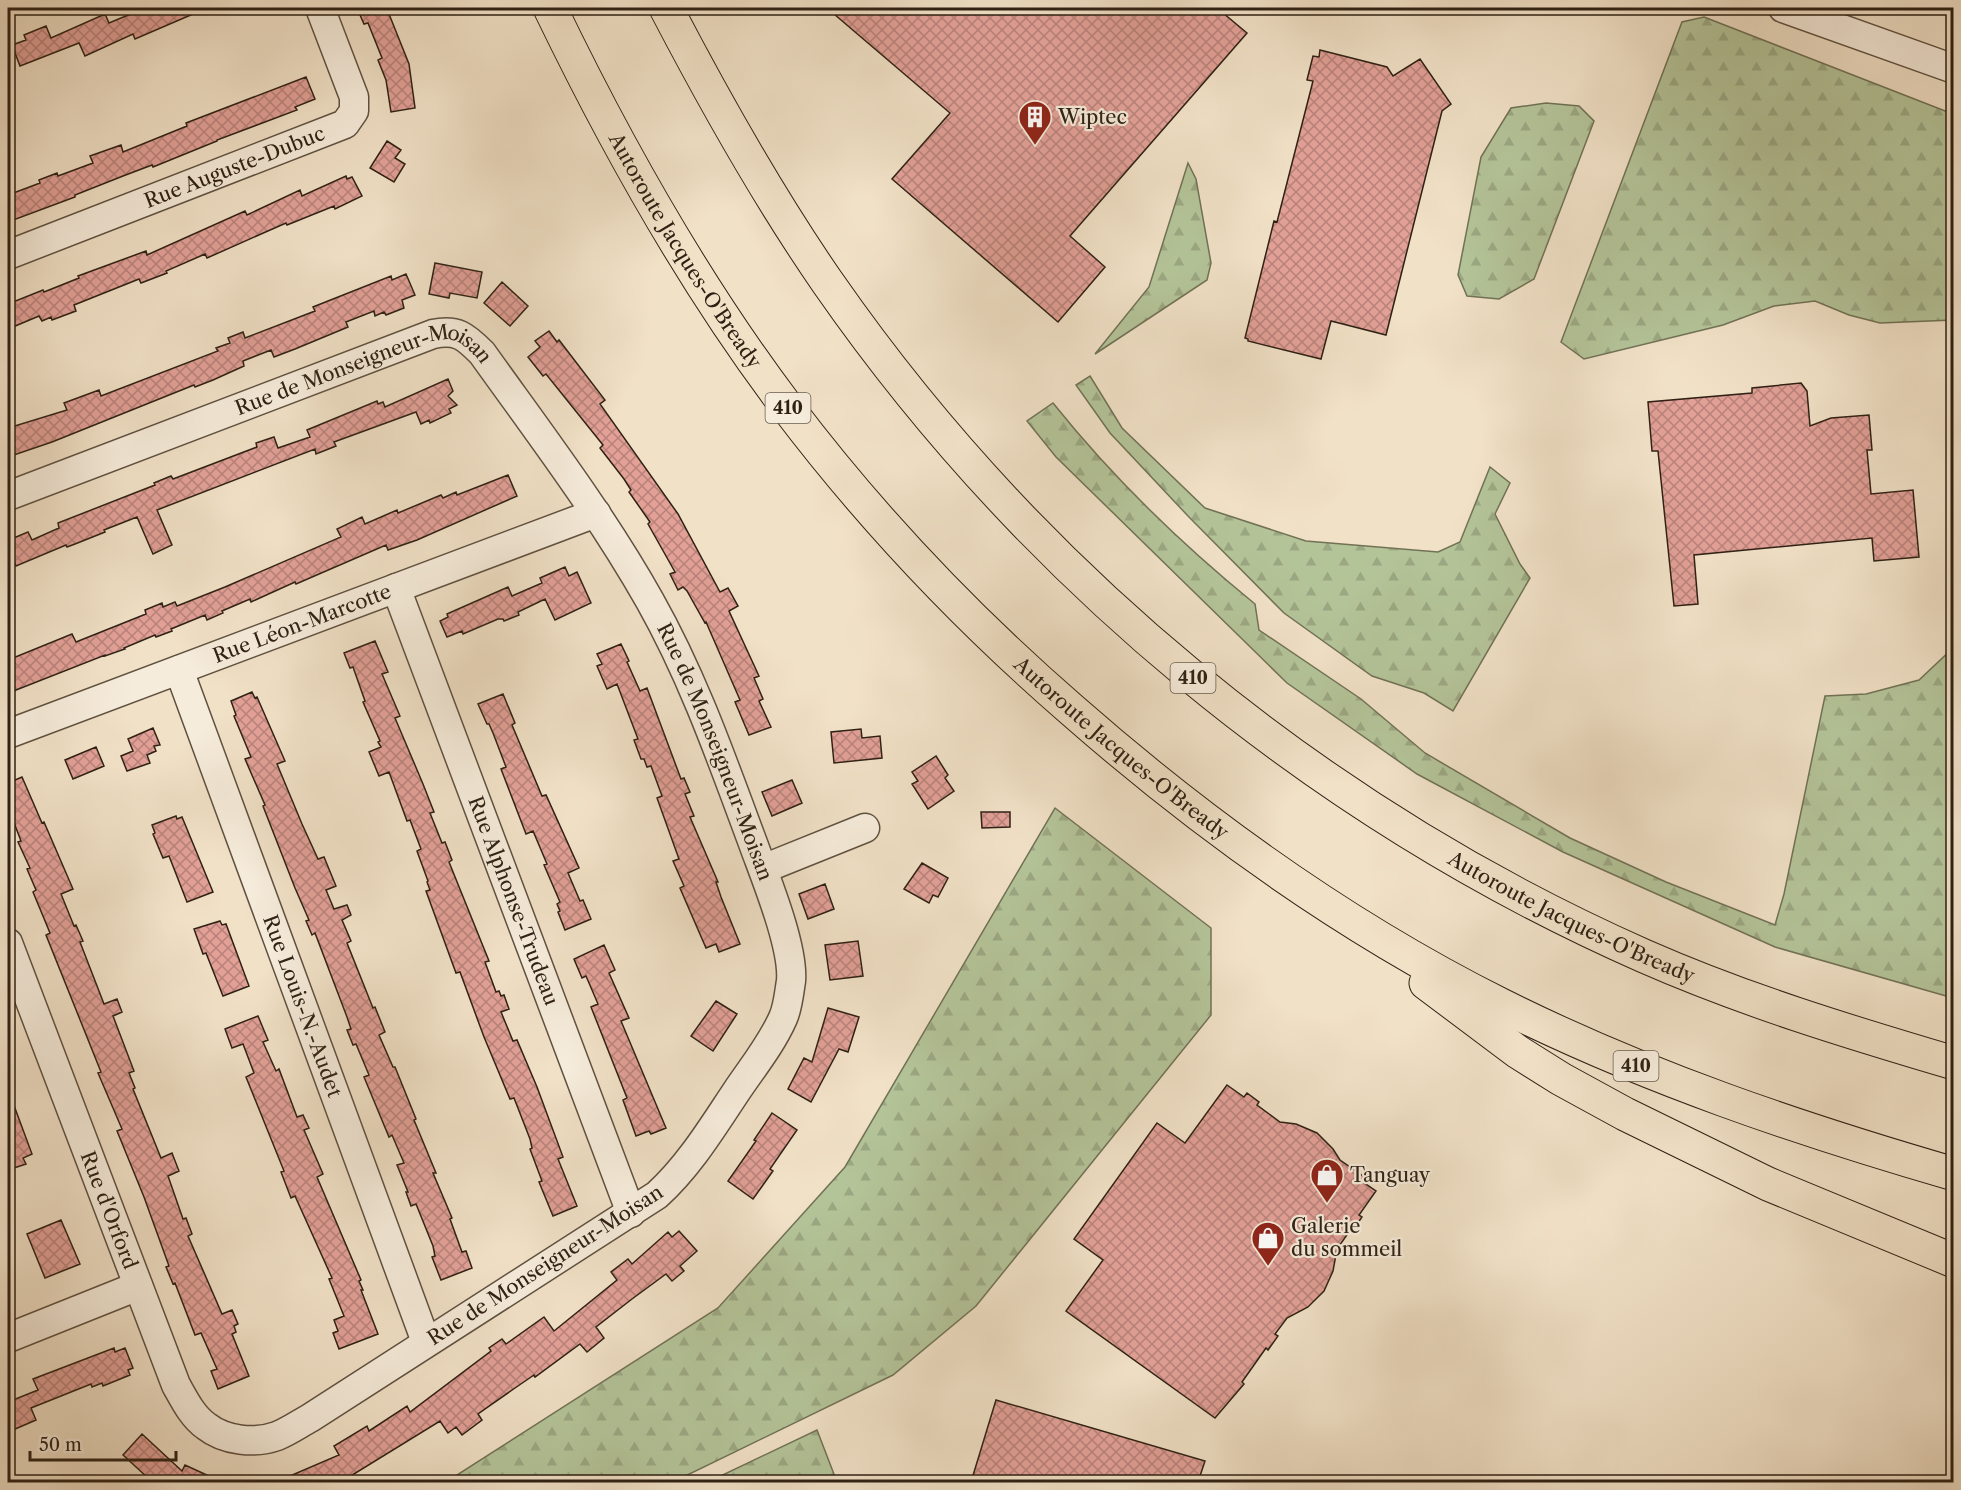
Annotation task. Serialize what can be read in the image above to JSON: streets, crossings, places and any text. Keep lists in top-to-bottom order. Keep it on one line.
{"streets":{"highway":["Autoroute Jacques-O'Bready","410"],"street":["Rue Auguste-Dubuc","Rue de Monseigneur-Moisan","Rue Léon-Marcotte","Rue Alphonse-Trudeau","Rue Louis-N.-Audet","Rue d'Orford"]},"crossings":[["Rue de Monseigneur-Moisan","Rue Léon-Marcotte"],["Rue de Monseigneur-Moisan","Rue Alphonse-Trudeau"],["Rue de Monseigneur-Moisan","Rue Louis-N.-Audet"],["Rue de Monseigneur-Moisan","Rue d'Orford"],["Rue Léon-Marcotte","Rue Alphonse-Trudeau"],["Rue Léon-Marcotte","Rue Louis-N.-Audet"]],"places":{"building":["Wiptec"],"shop":["Tanguay","Galerie du sommeil"]},"scale_bar":"50 m"}
